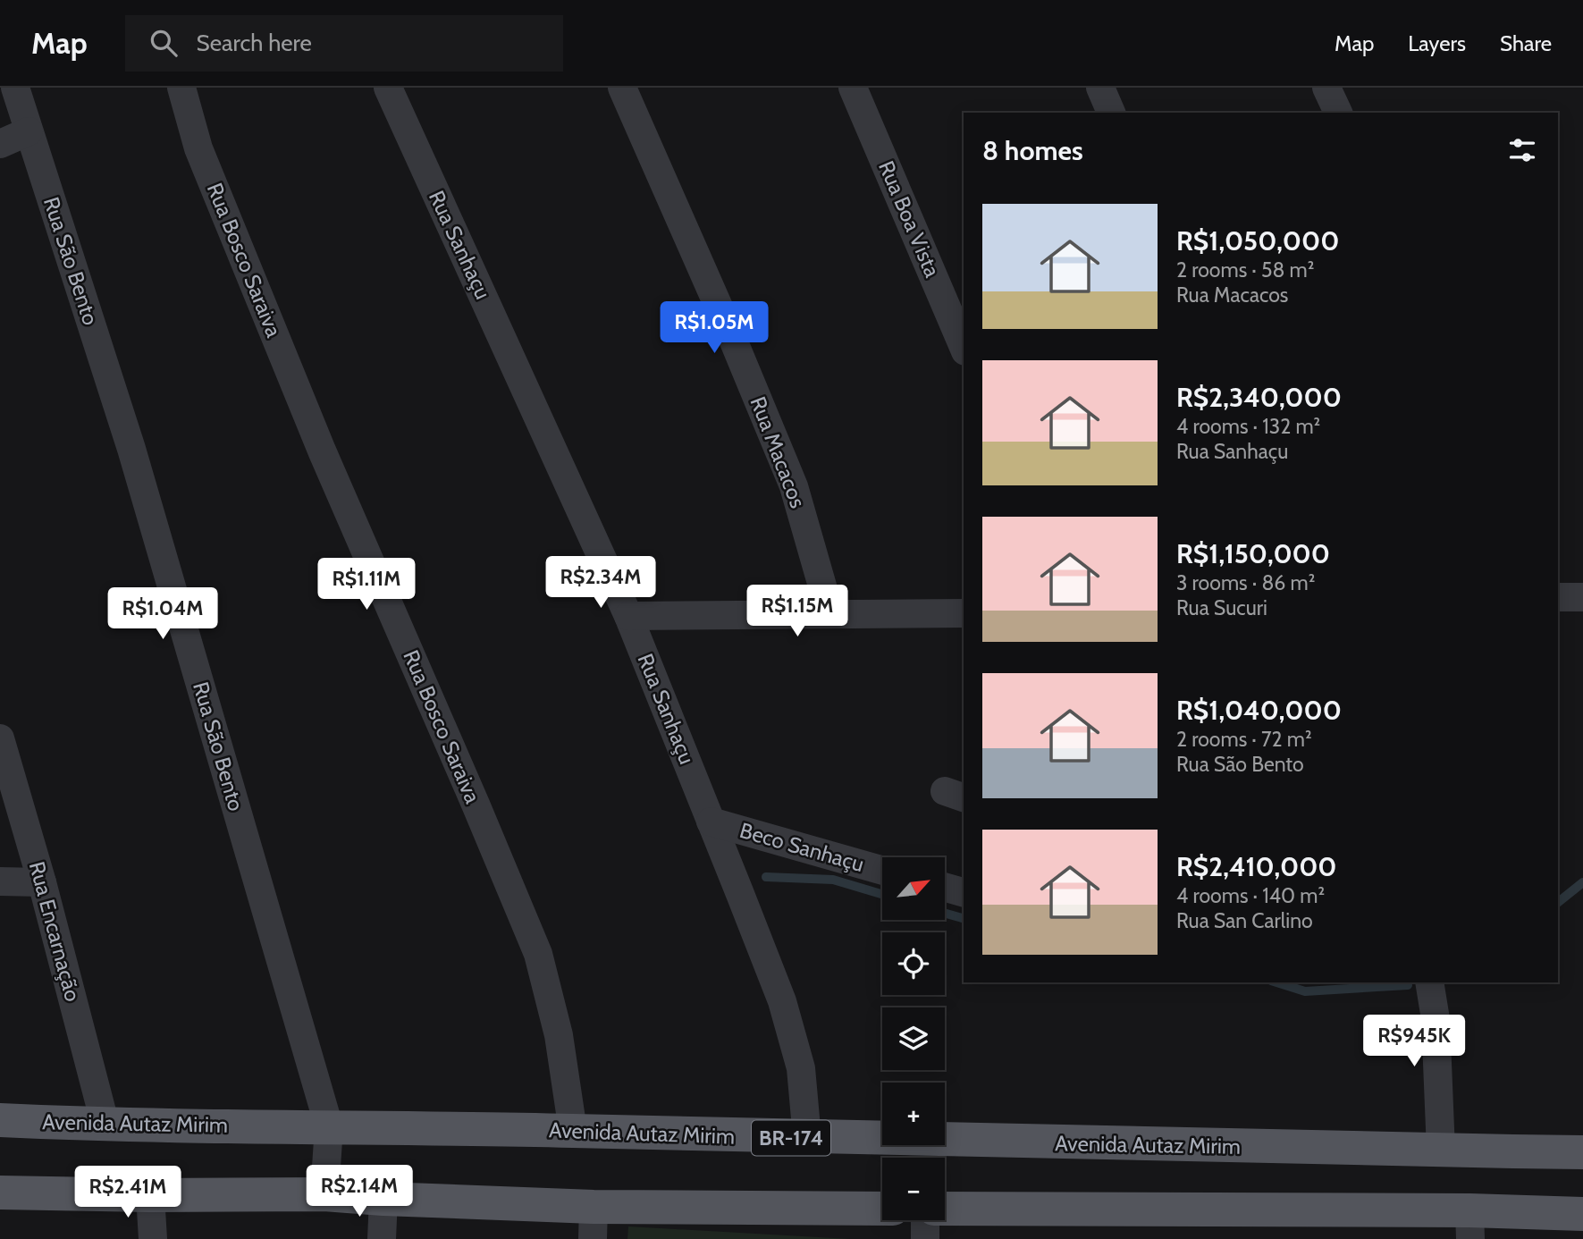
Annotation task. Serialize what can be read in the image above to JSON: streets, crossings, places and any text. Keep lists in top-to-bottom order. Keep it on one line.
{"streets":{"main road":["Avenida Autaz Mirim","BR-174"],"street":["Rua Boa Vista","Rua Sanhaçu","Rua Bosco Saraiva","Rua São Bento","Rua Macacos","Beco Sanhaçu","Rua Encarnação"]},"crossings":[["Rua Sanhaçu","Beco Sanhaçu"],["Rua Sanhaçu","Avenida Autaz Mirim"],["Rua Bosco Saraiva","Avenida Autaz Mirim"],["Rua São Bento","Avenida Autaz Mirim"],["Rua Encarnação","Avenida Autaz Mirim"]],"north":"top right","page":{"header":"Map","search":"Search here","nav":["Map","Layers","Share"],"heading":"8 homes","list":[{"name":"R$1,050,000","note":"2 rooms · 58 m² · Rua Macacos"},{"name":"R$2,340,000","note":"4 rooms · 132 m² · Rua Sanhaçu"},{"name":"R$1,150,000","note":"3 rooms · 86 m² · Rua Sucuri"},{"name":"R$1,040,000","note":"2 rooms · 72 m² · Rua São Bento"},{"name":"R$2,410,000","note":"4 rooms · 140 m² · Rua San Carlino"}],"price":["R$1.05M","R$2.34M","R$1.11M","R$1.15M","R$1.04M","R$945K","R$2.14M","R$2.41M"],"map_buttons":["+","−"]}}
